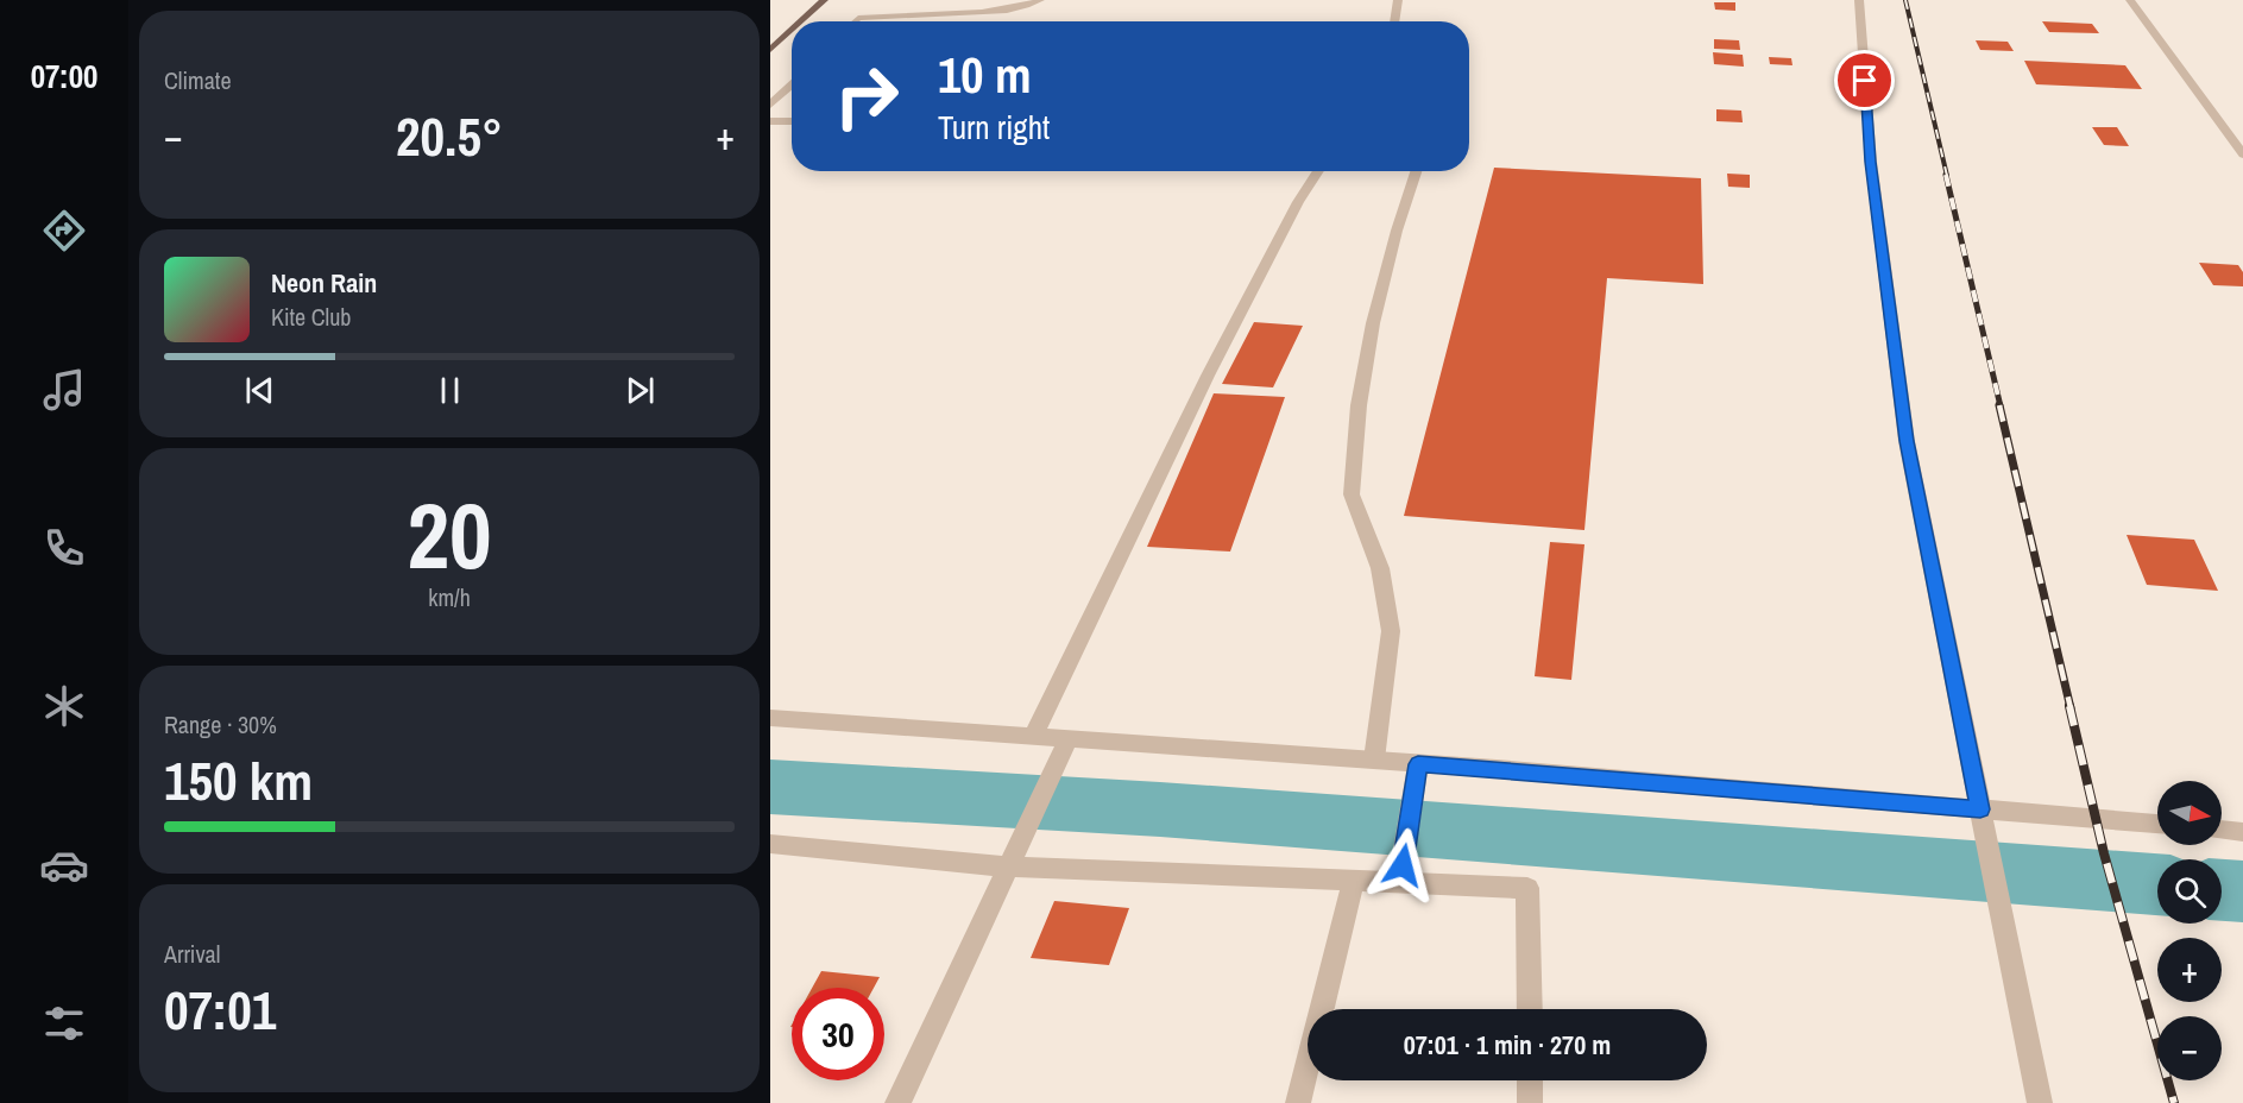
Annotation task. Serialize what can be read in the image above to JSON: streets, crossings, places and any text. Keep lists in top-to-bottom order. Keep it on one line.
{"north":"right","page":{"tabs":"07:00","tile":["Climate",["20","km/h"],["Range · 30%","150 km"],["Arrival","07:01"]],"turn":["10 m","Turn right"],"heat":["−","20.5°","+"],"song":["Neon Rain","Kite Club"],"map_buttons":["+","−"],"limit":"30","trip":"07:01 · 1 min · 270 m"}}
